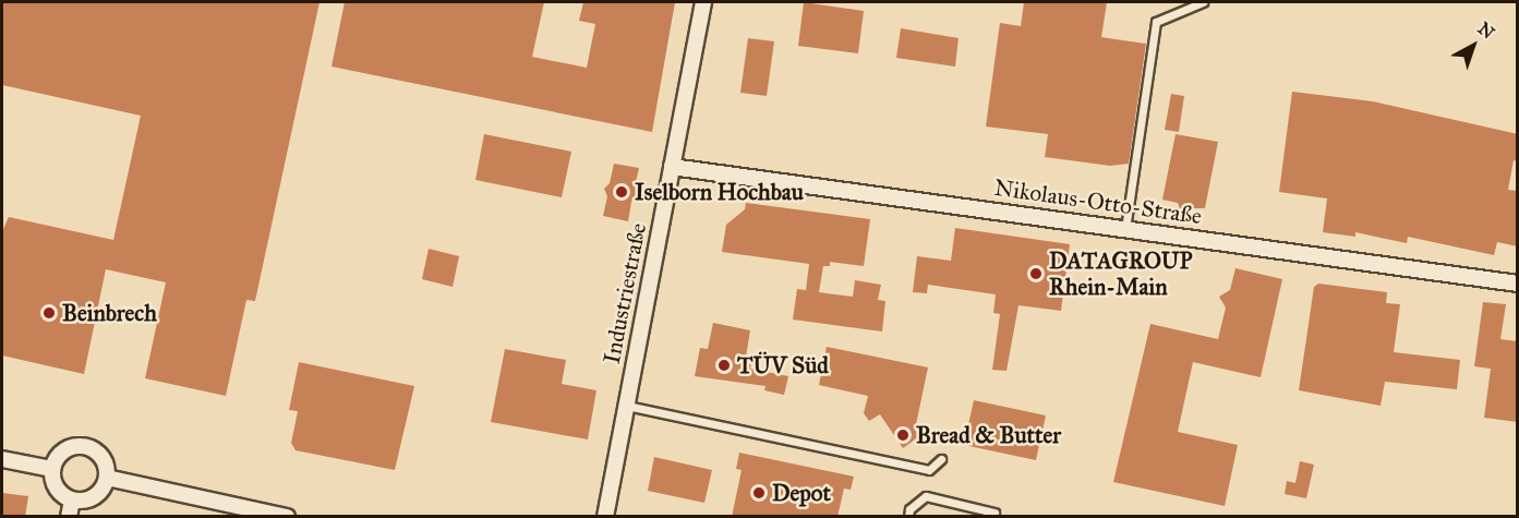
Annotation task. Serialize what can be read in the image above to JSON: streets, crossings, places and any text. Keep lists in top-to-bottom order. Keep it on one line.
{"streets":{"street":["Nikolaus-Otto-Straße","Industriestraße"]},"crossings":[["Nikolaus-Otto-Straße","Industriestraße"]],"places":["Iselborn Hochbau","DATAGROUP Rhein-Main","Beinbrech","TÜV Süd","Bread & Butter","Depot"],"north":"top right"}
